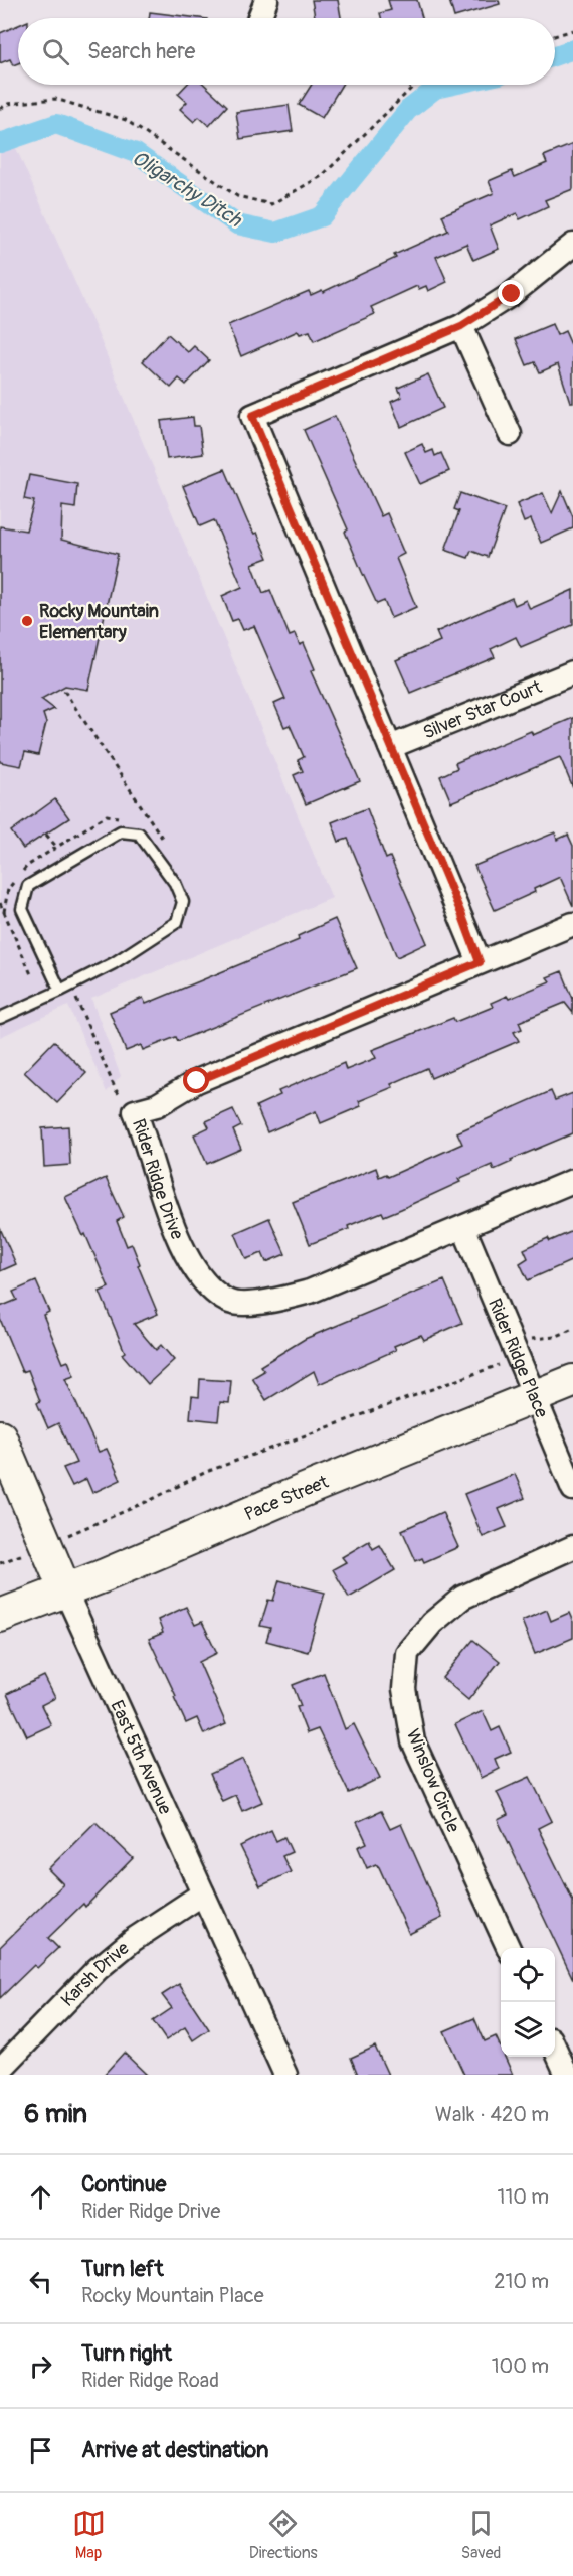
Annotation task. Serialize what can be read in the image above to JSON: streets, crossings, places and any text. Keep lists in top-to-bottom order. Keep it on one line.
{"streets":{"main road":["Pace Street","East 5th Avenue"],"street":["Silver Star Court","Rider Ridge Drive","Rider Ridge Place","Winslow Circle","Karsh Drive"]},"crossings":[["Rider Ridge Drive","Rider Ridge Place"],["Rider Ridge Place","Pace Street"],["Pace Street","East 5th Avenue"],["East 5th Avenue","Karsh Drive"]],"water":["Oligarchy Ditch"],"places":["Rocky Mountain Elementary"],"page":{"search":"Search here","heading":["6 min","Walk · 420 m"],"list":[["Continue","Rider Ridge Drive","110 m"],["Turn left","Rocky Mountain Place","210 m"],["Turn right","Rider Ridge Road","100 m"],"Arrive at destination"],"nav":["Map","Directions","Saved"]}}
